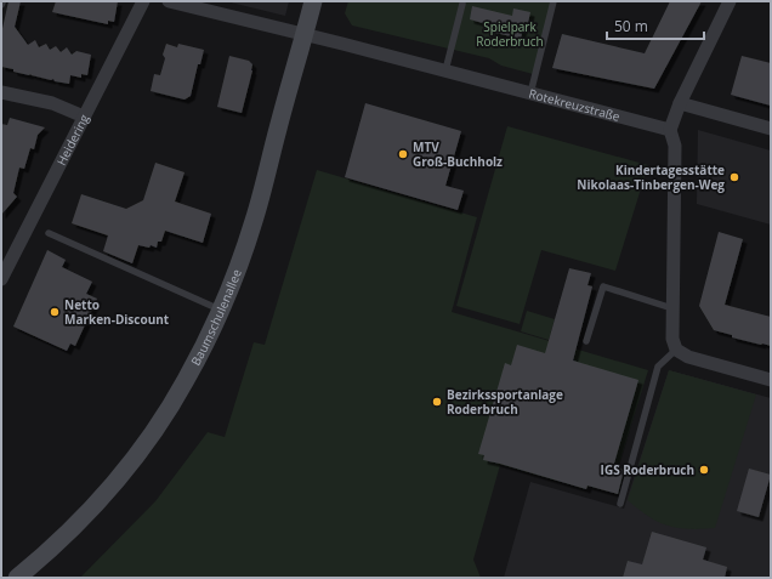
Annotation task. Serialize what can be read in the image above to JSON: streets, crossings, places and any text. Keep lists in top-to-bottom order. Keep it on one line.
{"streets":{"main road":["Baumschulenallee"],"street":["Rotekreuzstraße","Heidering"]},"crossings":[["Rotekreuzstraße","Baumschulenallee"]],"parks":["Spielpark Roderbruch"],"places":["MTV Groß-Buchholz","Kindertagesstätte Nikolaas-Tinbergen-Weg","Netto Marken-Discount","Bezirkssportanlage Roderbruch","IGS Roderbruch"],"scale_bar":"50 m"}
